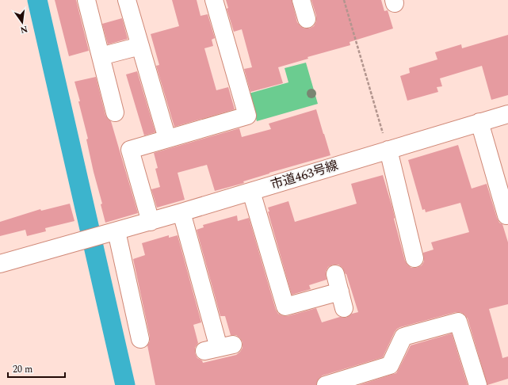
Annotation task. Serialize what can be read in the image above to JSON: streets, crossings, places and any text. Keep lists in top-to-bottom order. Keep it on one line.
{"streets":{"street":["市道463号線"]},"scale_bar":"20 m","north":"bottom"}
